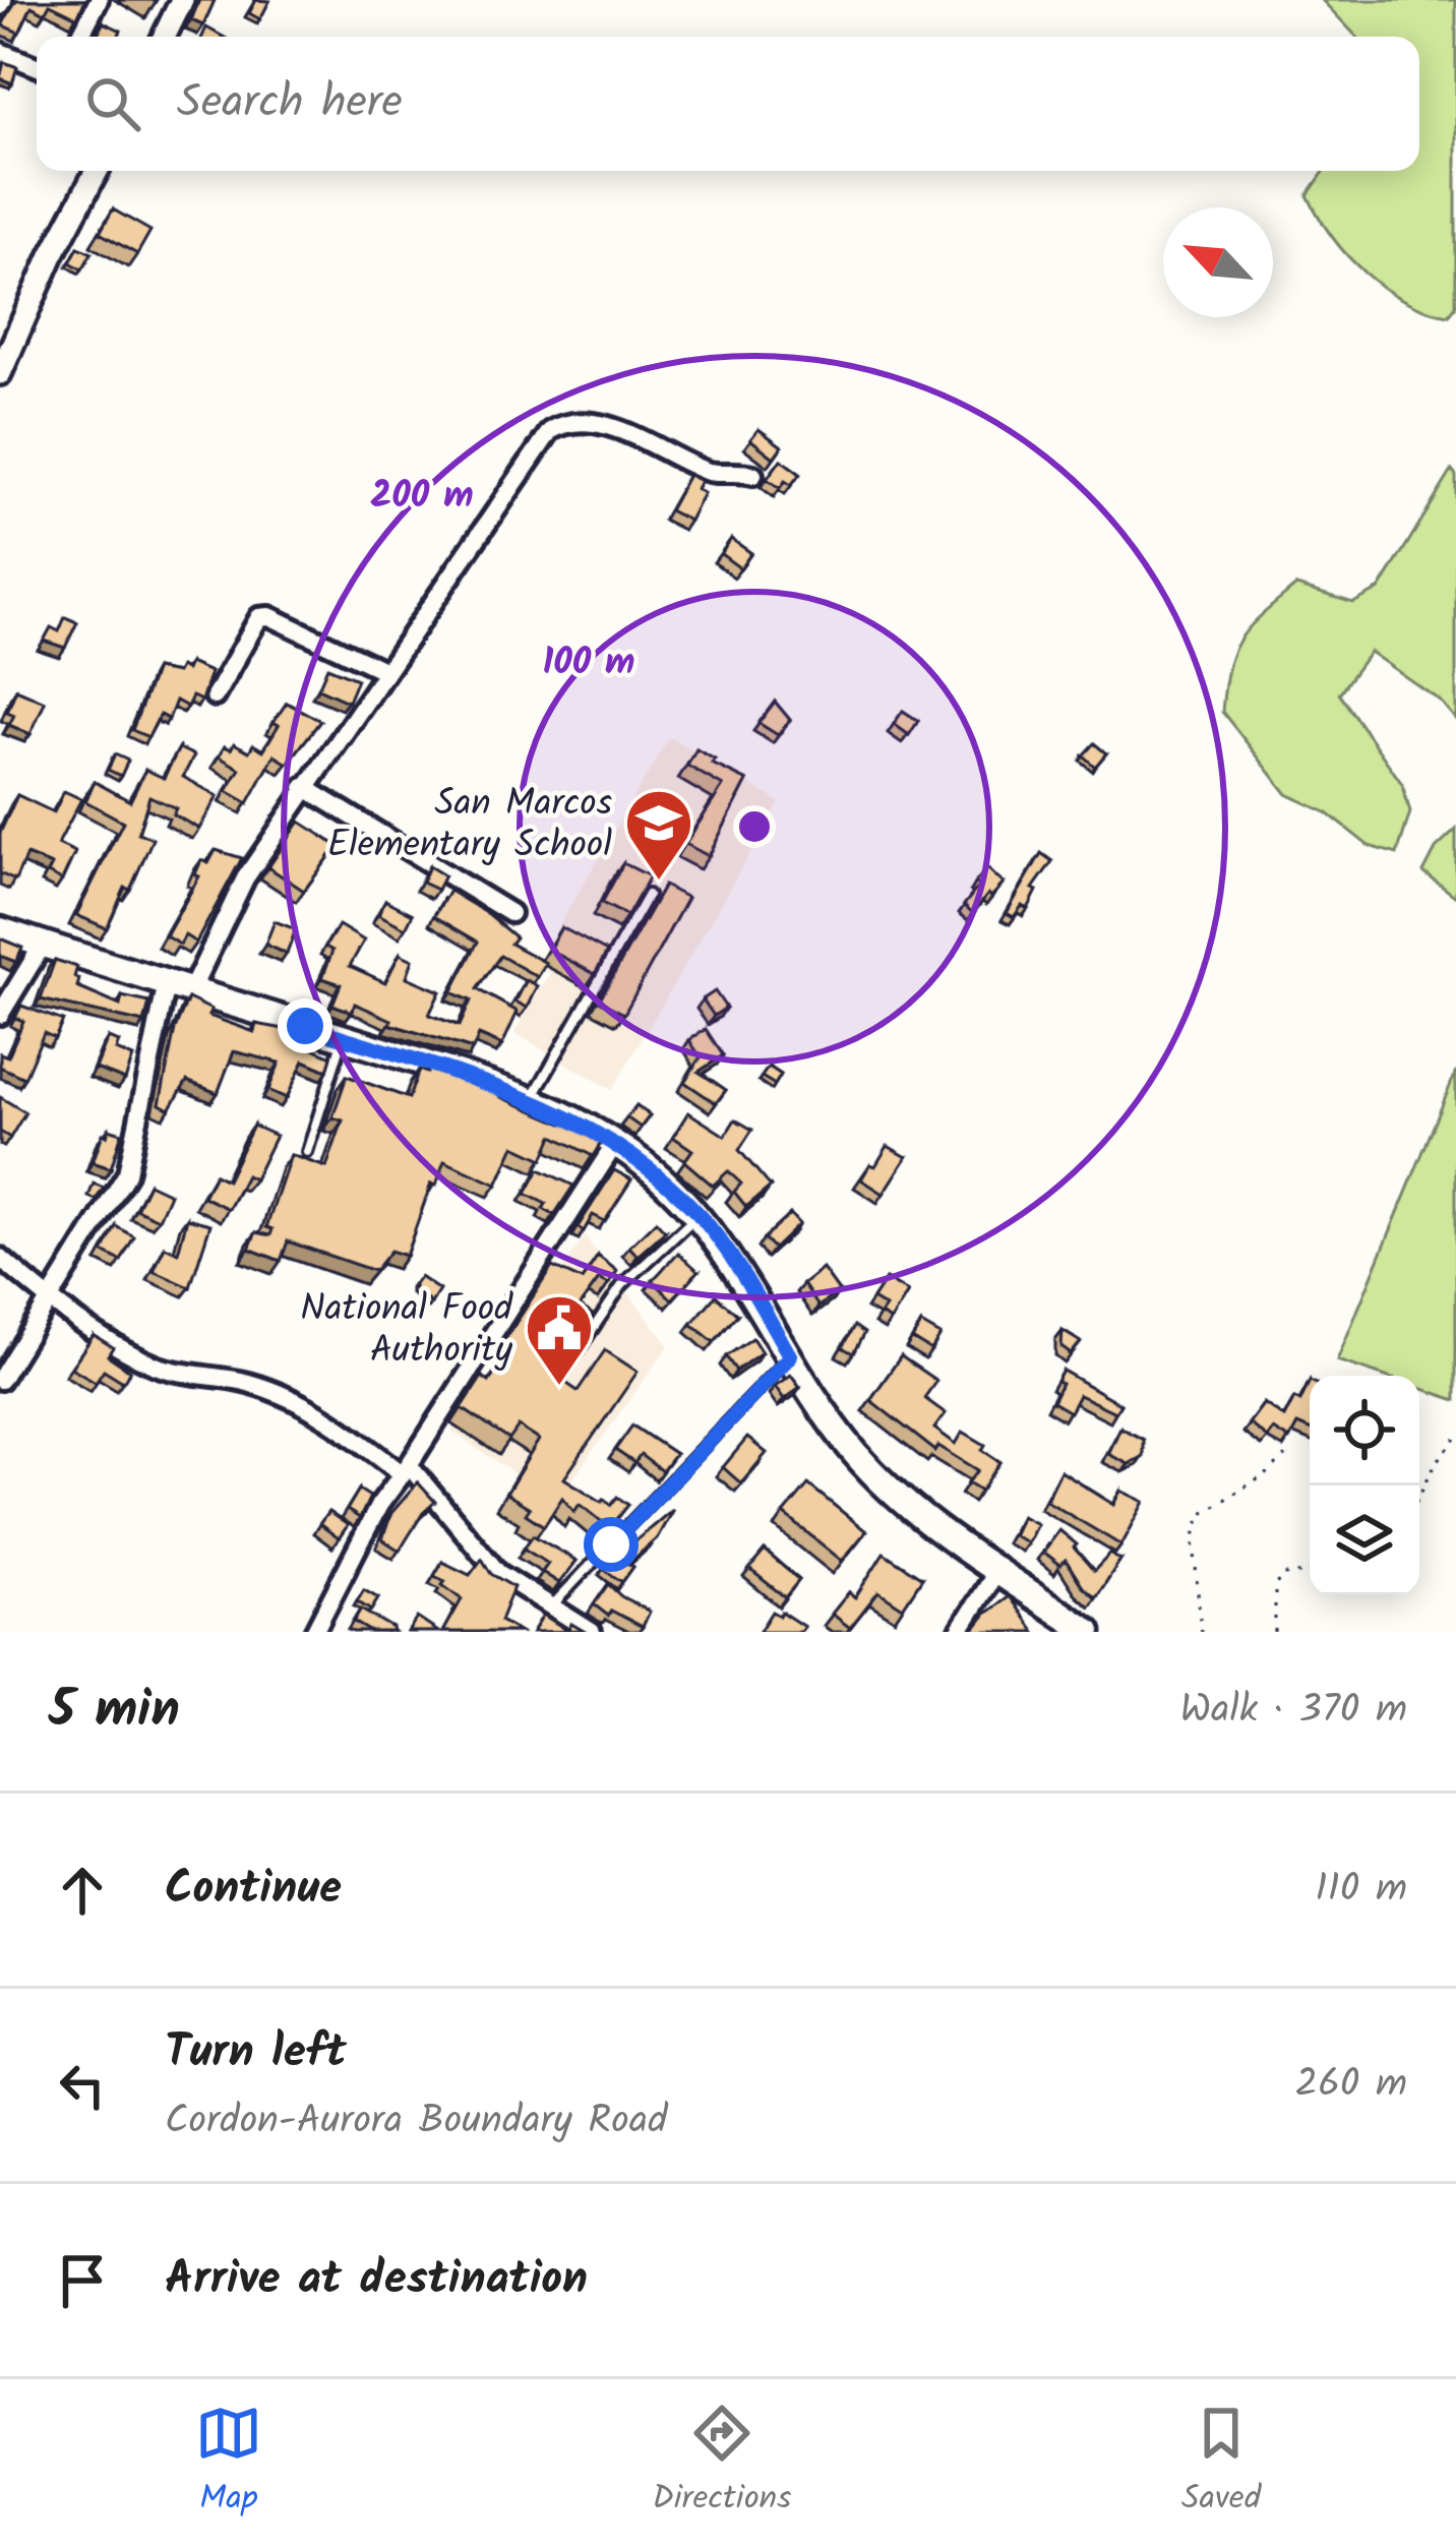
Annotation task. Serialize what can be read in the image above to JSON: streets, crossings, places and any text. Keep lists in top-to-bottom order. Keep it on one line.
{"places":{"school or university":["San Marcos Elementary School"],"public building":["National Food Authority"]},"north":"top left","page":{"search":"Search here","heading":["5 min","Walk · 370 m"],"list":[["Continue","110 m"],["Turn left","Cordon-Aurora Boundary Road","260 m"],"Arrive at destination"],"nav":["Map","Directions","Saved"]},"rings":["200 m","100 m"]}
